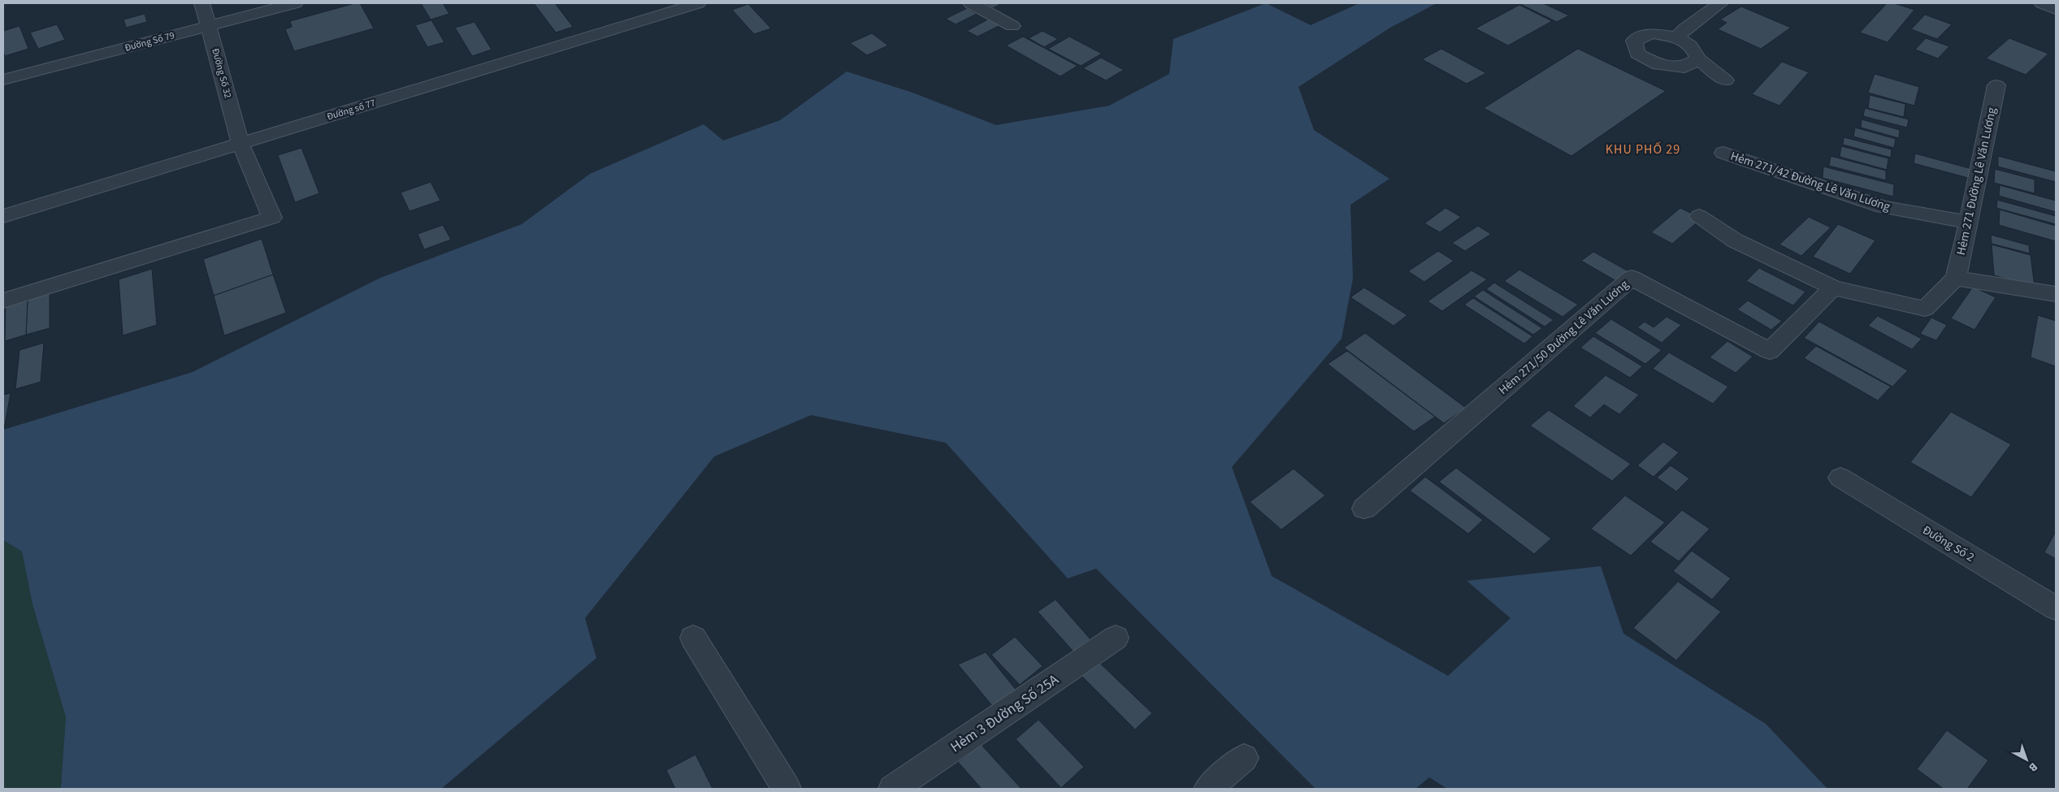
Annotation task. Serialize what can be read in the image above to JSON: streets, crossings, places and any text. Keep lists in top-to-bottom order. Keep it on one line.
{"streets":{"street":["Đường Số 79","Đường Số 32","Đường số 77","Hẻm 271/42 Đường Lê Văn Lương","Hẻm 271 Đường Lê Văn Lương","Hẻm 271/50 Đường Lê Văn Lương","Đường Số 2","Hẻm 3 Đường Số 25A"]},"crossings":[["Đường Số 79","Đường Số 32"],["Đường Số 32","Đường số 77"],["Hẻm 271/42 Đường Lê Văn Lương","Hẻm 271 Đường Lê Văn Lương"]],"districts":["KHU PHỐ 29"],"north":"bottom right"}
